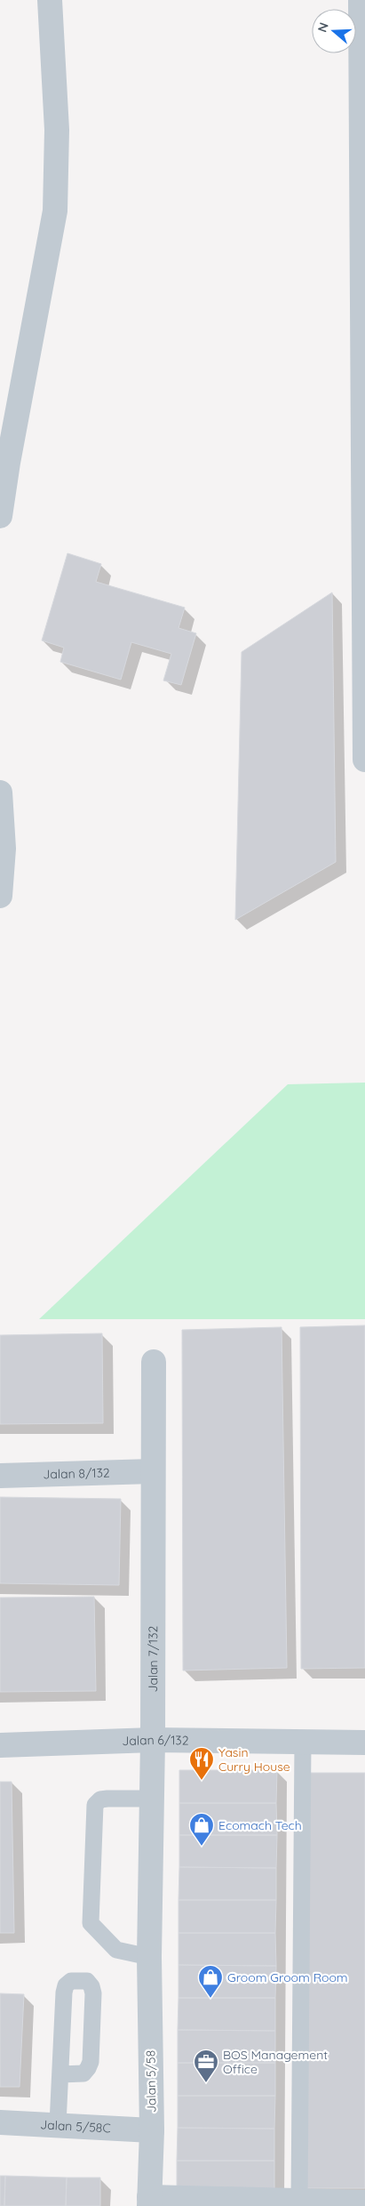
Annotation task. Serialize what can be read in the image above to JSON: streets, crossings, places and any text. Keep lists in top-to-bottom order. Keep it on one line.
{"streets":{"street":["Jalan 8/132","Jalan 7/132","Jalan 6/132","Jalan 5/58","Jalan 5/58C"]},"crossings":[["Jalan 8/132","Jalan 7/132"],["Jalan 7/132","Jalan 6/132"],["Jalan 7/132","Jalan 5/58"],["Jalan 5/58","Jalan 5/58C"]],"places":{"restaurant":["Yasin Curry House"],"shop":["Ecomach Tech","Groom Groom Room"],"office":["BOS Management Office"]},"north":"left"}
